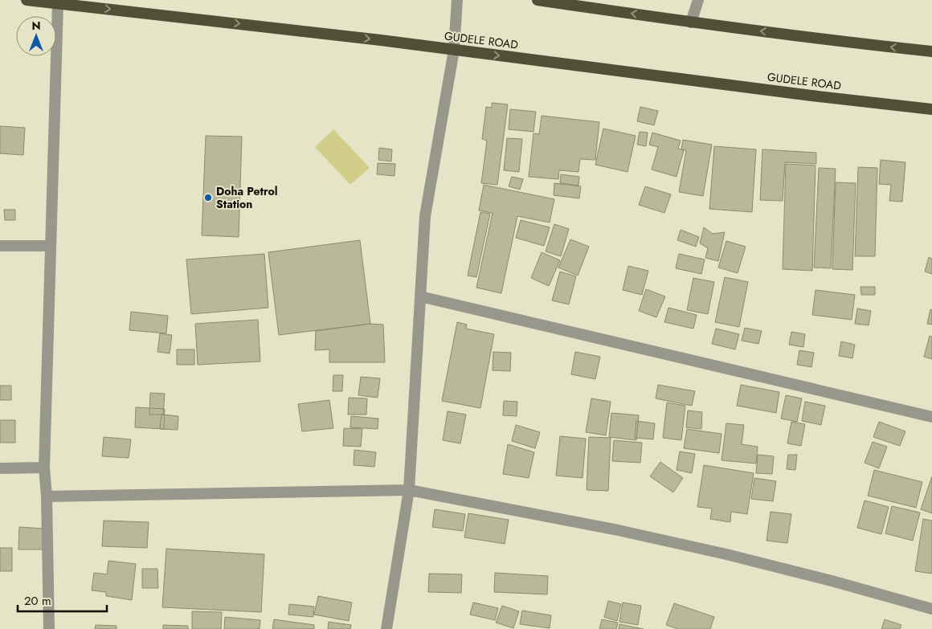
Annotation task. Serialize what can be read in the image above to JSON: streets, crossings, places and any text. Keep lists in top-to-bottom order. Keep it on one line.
{"streets":{"highway":["GUDELE ROAD"]},"places":["Doha Petrol Station"],"scale_bar":"20 m","north":"top"}
